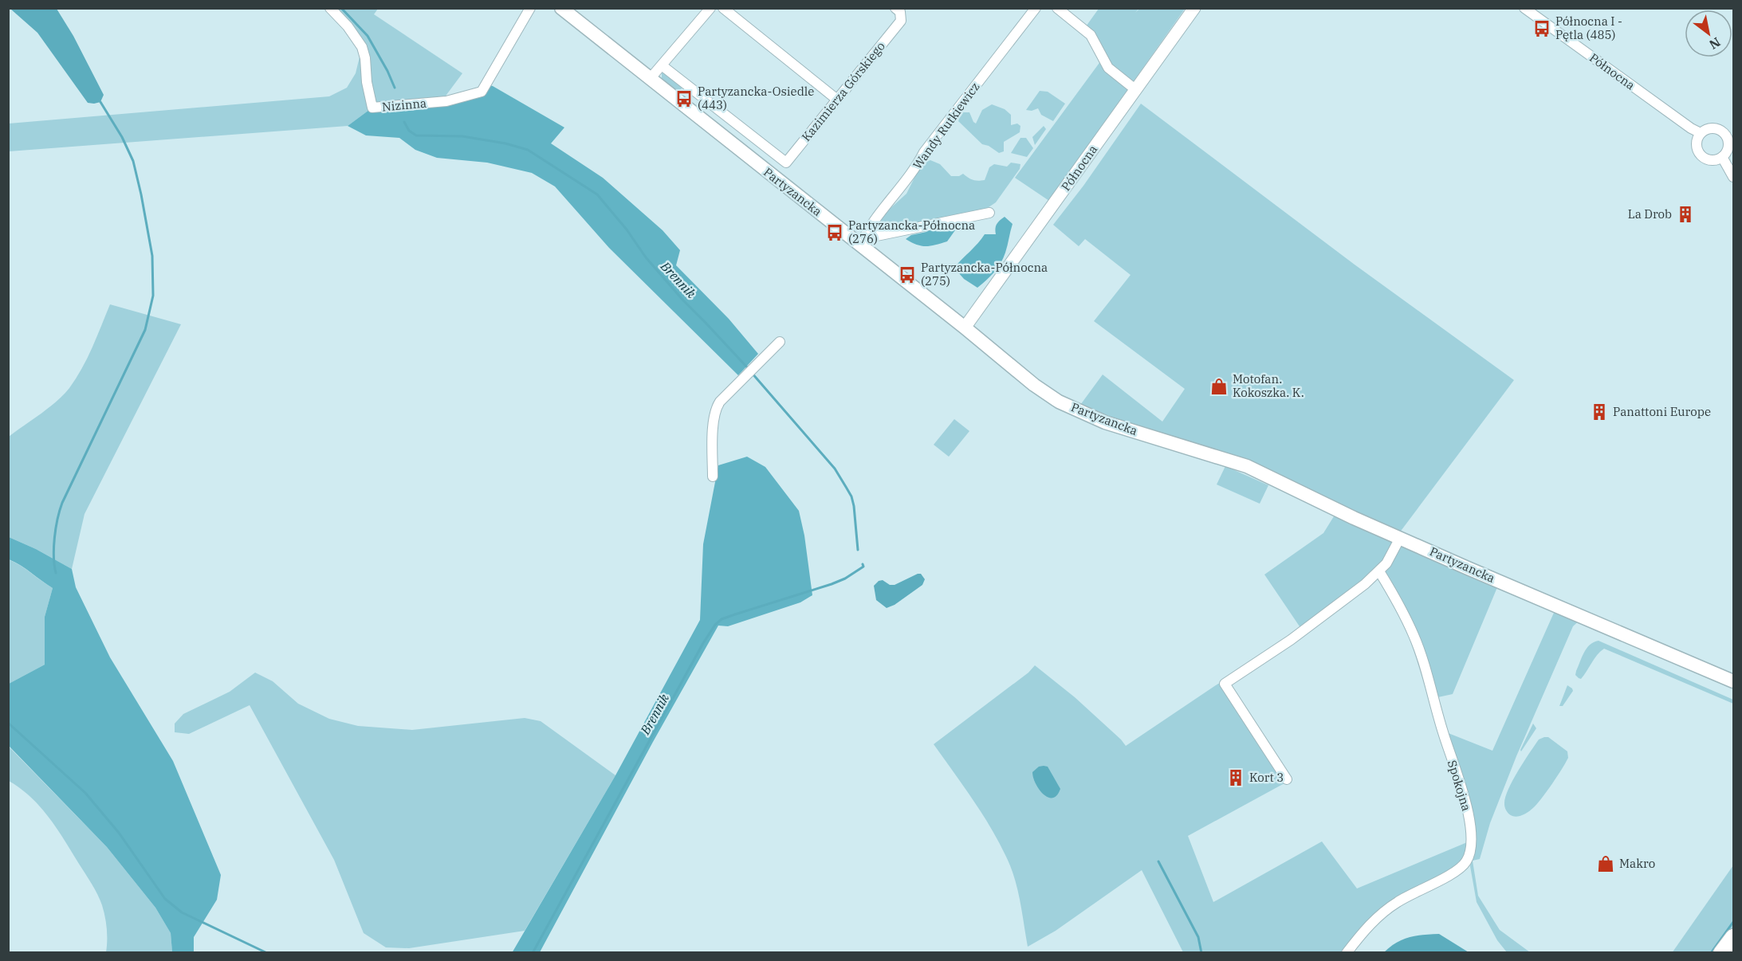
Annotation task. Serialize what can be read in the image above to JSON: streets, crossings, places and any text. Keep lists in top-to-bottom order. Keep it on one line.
{"streets":{"main road":["Partyzancka"],"street":["Północna","Kazimierza Górskiego","Nizinna","Wandy Rutkiewicz","Spokojna"]},"crossings":[["Północna","Partyzancka"],["Wandy Rutkiewicz","Partyzancka"]],"water":["Brennik"],"places":{"bus stop":["Północna I - Pętla (485)","Partyzancka-Osiedle (443)","Partyzancka-Północna (276)","Partyzancka-Północna (275)"],"building":["La Drob","Panattoni Europe","Kort 3"],"shop":["Motofan. Kokoszka. K.","Makro"]},"north":"bottom right"}
